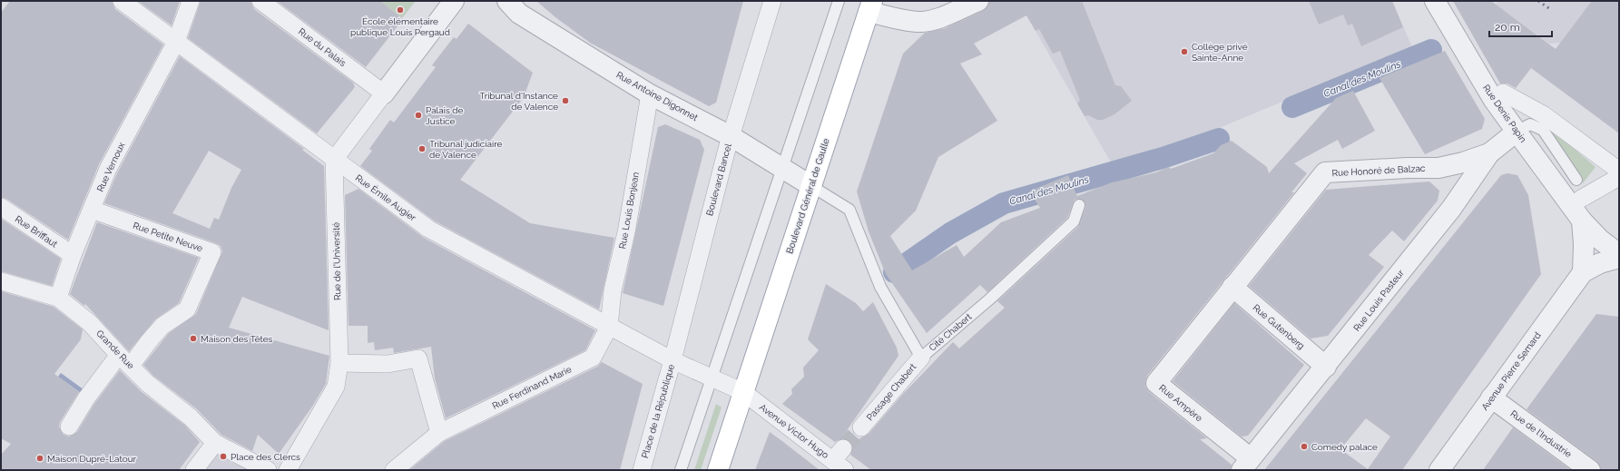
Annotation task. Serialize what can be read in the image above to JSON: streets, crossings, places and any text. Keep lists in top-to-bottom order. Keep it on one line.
{"streets":{"main road":["Boulevard Général de Gaulle"],"street":["Rue du Palais","Rue Antoine Digonnet","Rue Denis Papin","Rue Vernoux","Rue Honoré de Balzac","Boulevard Bancel","Rue Émile Augier","Rue Louis Bonjean","Rue Briffaut","Rue Petite Neuve","Rue de l'Université","Rue Louis Pasteur","Rue Gutenberg","Grande Rue","Avenue Pierre Semard","Rue Ferdinand Marie","Passage Chabert","Rue Ampère","Place de la République","Avenue Victor Hugo","Rue de l'Industrie"],"lane":["Cité Chabert"]},"crossings":[["Rue Antoine Digonnet","Boulevard Bancel"],["Rue Antoine Digonnet","Boulevard Général de Gaulle"],["Rue Antoine Digonnet","Rue Louis Bonjean"],["Rue Antoine Digonnet","Cité Chabert"],["Rue Denis Papin","Rue Louis Pasteur"],["Rue Denis Papin","Avenue Pierre Semard"],["Rue Vernoux","Rue Émile Augier"],["Rue Vernoux","Rue Briffaut"],["Rue Vernoux","Rue Petite Neuve"],["Rue Vernoux","Grande Rue"],["Rue Honoré de Balzac","Rue Louis Pasteur"],["Rue Honoré de Balzac","Rue Gutenberg"],["Rue Honoré de Balzac","Rue Ampère"],["Boulevard Bancel","Rue Émile Augier"],["Boulevard Bancel","Place de la République"],["Boulevard Général de Gaulle","Cité Chabert"],["Boulevard Général de Gaulle","Place de la République"],["Boulevard Général de Gaulle","Avenue Victor Hugo"],["Rue Émile Augier","Rue Louis Bonjean"],["Rue Émile Augier","Rue de l'Université"],["Rue Émile Augier","Rue Ferdinand Marie"],["Rue Émile Augier","Place de la République"],["Rue Louis Bonjean","Rue Ferdinand Marie"],["Rue Petite Neuve","Grande Rue"],["Rue Louis Pasteur","Rue Gutenberg"],["Rue Louis Pasteur","Rue Ampère"],["Rue Gutenberg","Rue Ampère"],["Cité Chabert","Passage Chabert"],["Avenue Pierre Semard","Rue de l'Industrie"],["Place de la République","Avenue Victor Hugo"]],"water":["Canal des Moulins"],"places":["École élémentaire publique Louis Pergaud","Collège privé Sainte-Anne","Tribunal d'Instance de Valence","Palais de Justice","Tribunal judiciaire de Valence","Maison des Têtes","Comedy palace","Place des Clercs","Maison Dupré-Latour"],"scale_bar":"20 m"}
